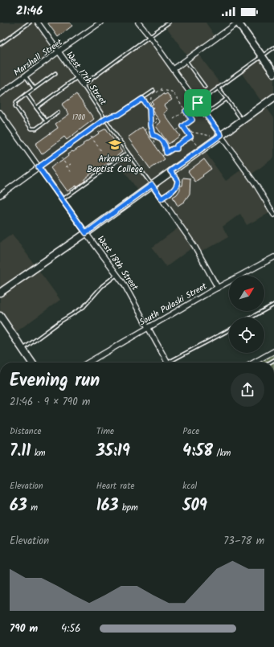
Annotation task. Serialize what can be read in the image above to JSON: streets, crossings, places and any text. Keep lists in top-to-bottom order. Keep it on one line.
{"streets":{"street":["Marshall Street","West 17th Street","West 18th Street","South Pulaski Street"]},"crossings":[["Marshall Street","West 17th Street"],["West 17th Street","South Pulaski Street"],["West 18th Street","South Pulaski Street"]],"places":{"school or university":["Arkansas Baptist College"]},"house_numbers":["1700"],"north":"top right","page":{"status":"21:46","heading":["Evening run","21:46 · 9 × 790 m"],"stats":[["Distance","7.11 km"],["Time","35:19"],["Pace","4:58 /km"],["Elevation","63 m"],["Heart rate","163 bpm"],["kcal","509"]],"chart":["Elevation","73–78 m"],"list":[{"name":"790 m","note":"4:56"}]}}
